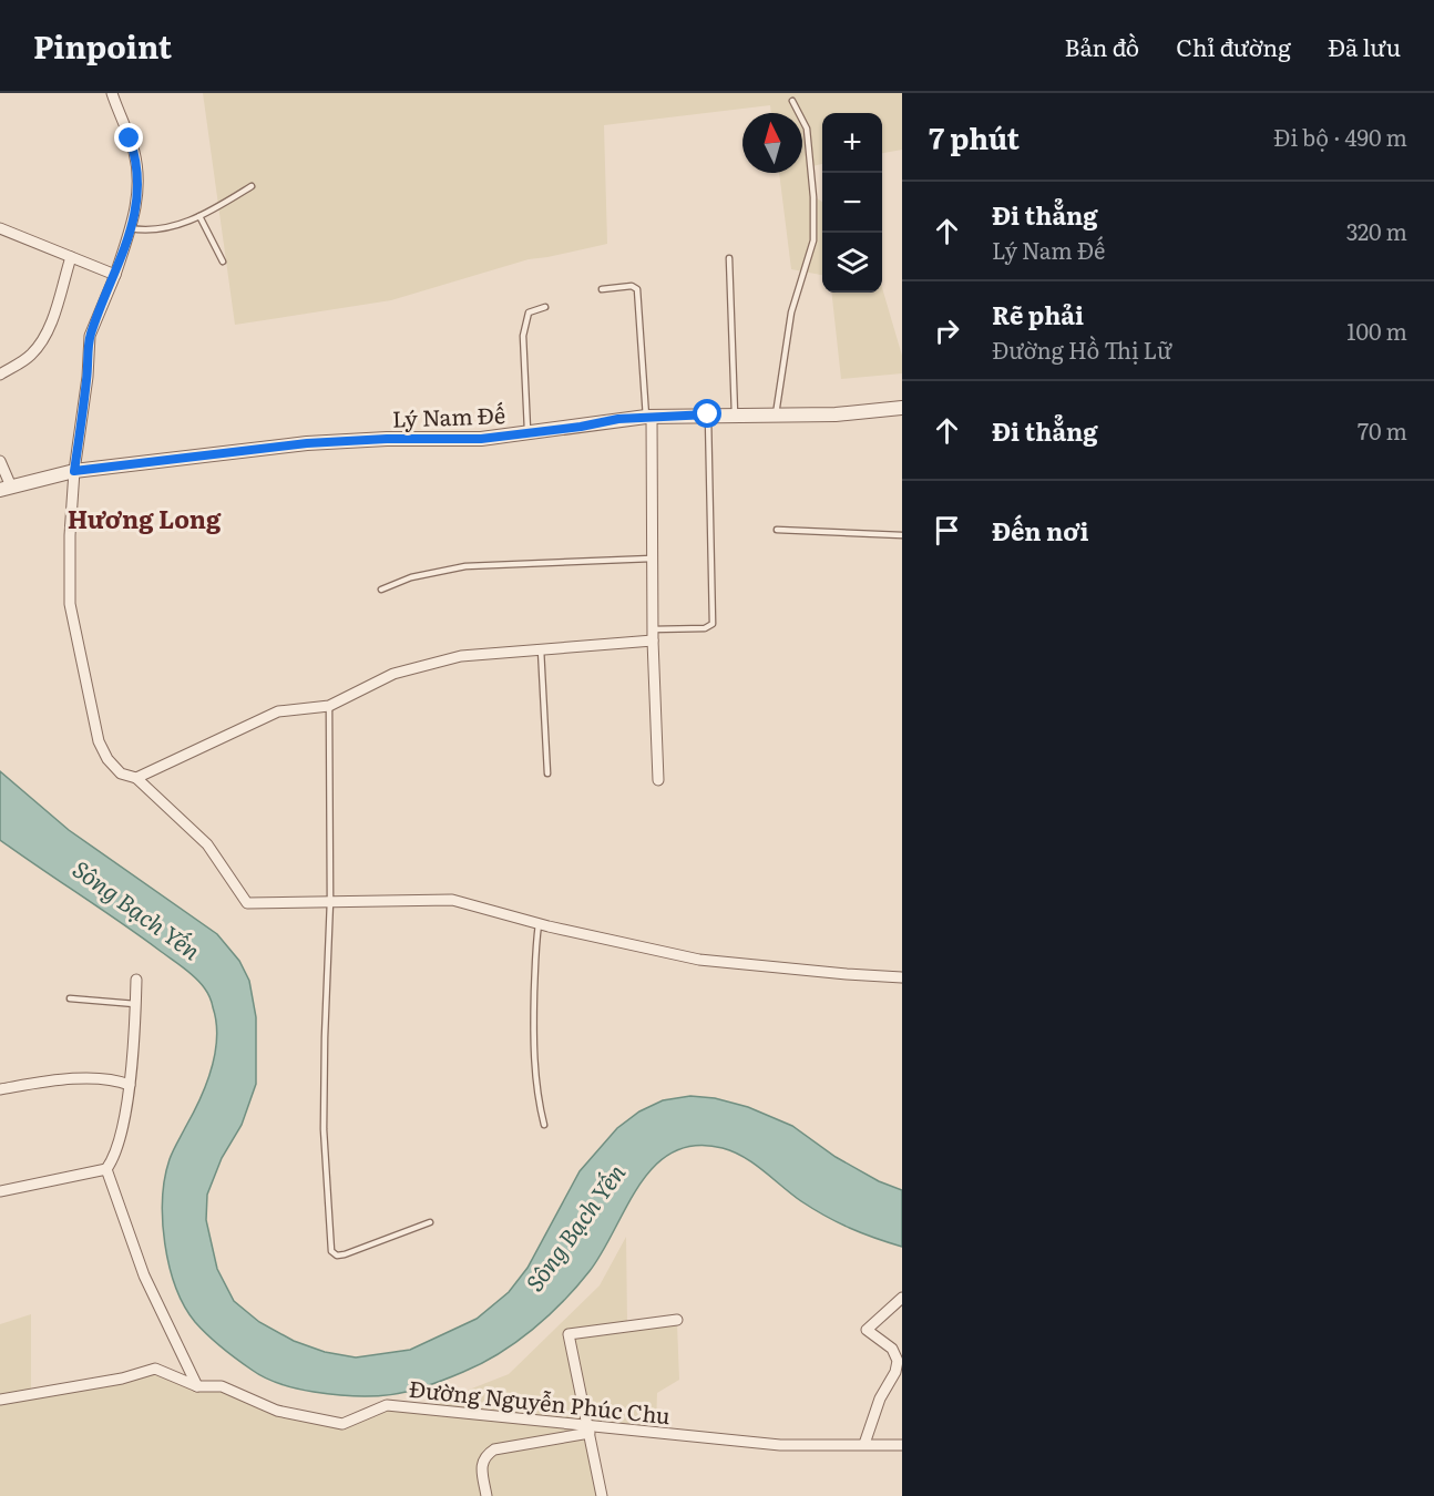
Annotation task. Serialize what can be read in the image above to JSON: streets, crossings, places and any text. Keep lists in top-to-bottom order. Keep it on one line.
{"streets":{"street":["Lý Nam Đế","Đường Nguyễn Phúc Chu"]},"districts":["Hương Long"],"water":["Sông Bạch Yến"],"north":"top","page":{"header":"Pinpoint","nav":["Bản đồ","Chỉ đường","Đã lưu"],"heading":["7 phút","Đi bộ · 490 m"],"map_buttons":["+","−"],"list":[["Đi thẳng","Lý Nam Đế","320 m"],["Rẽ phải","Đường Hồ Thị Lữ","100 m"],["Đi thẳng","70 m"],"Đến nơi"]}}
